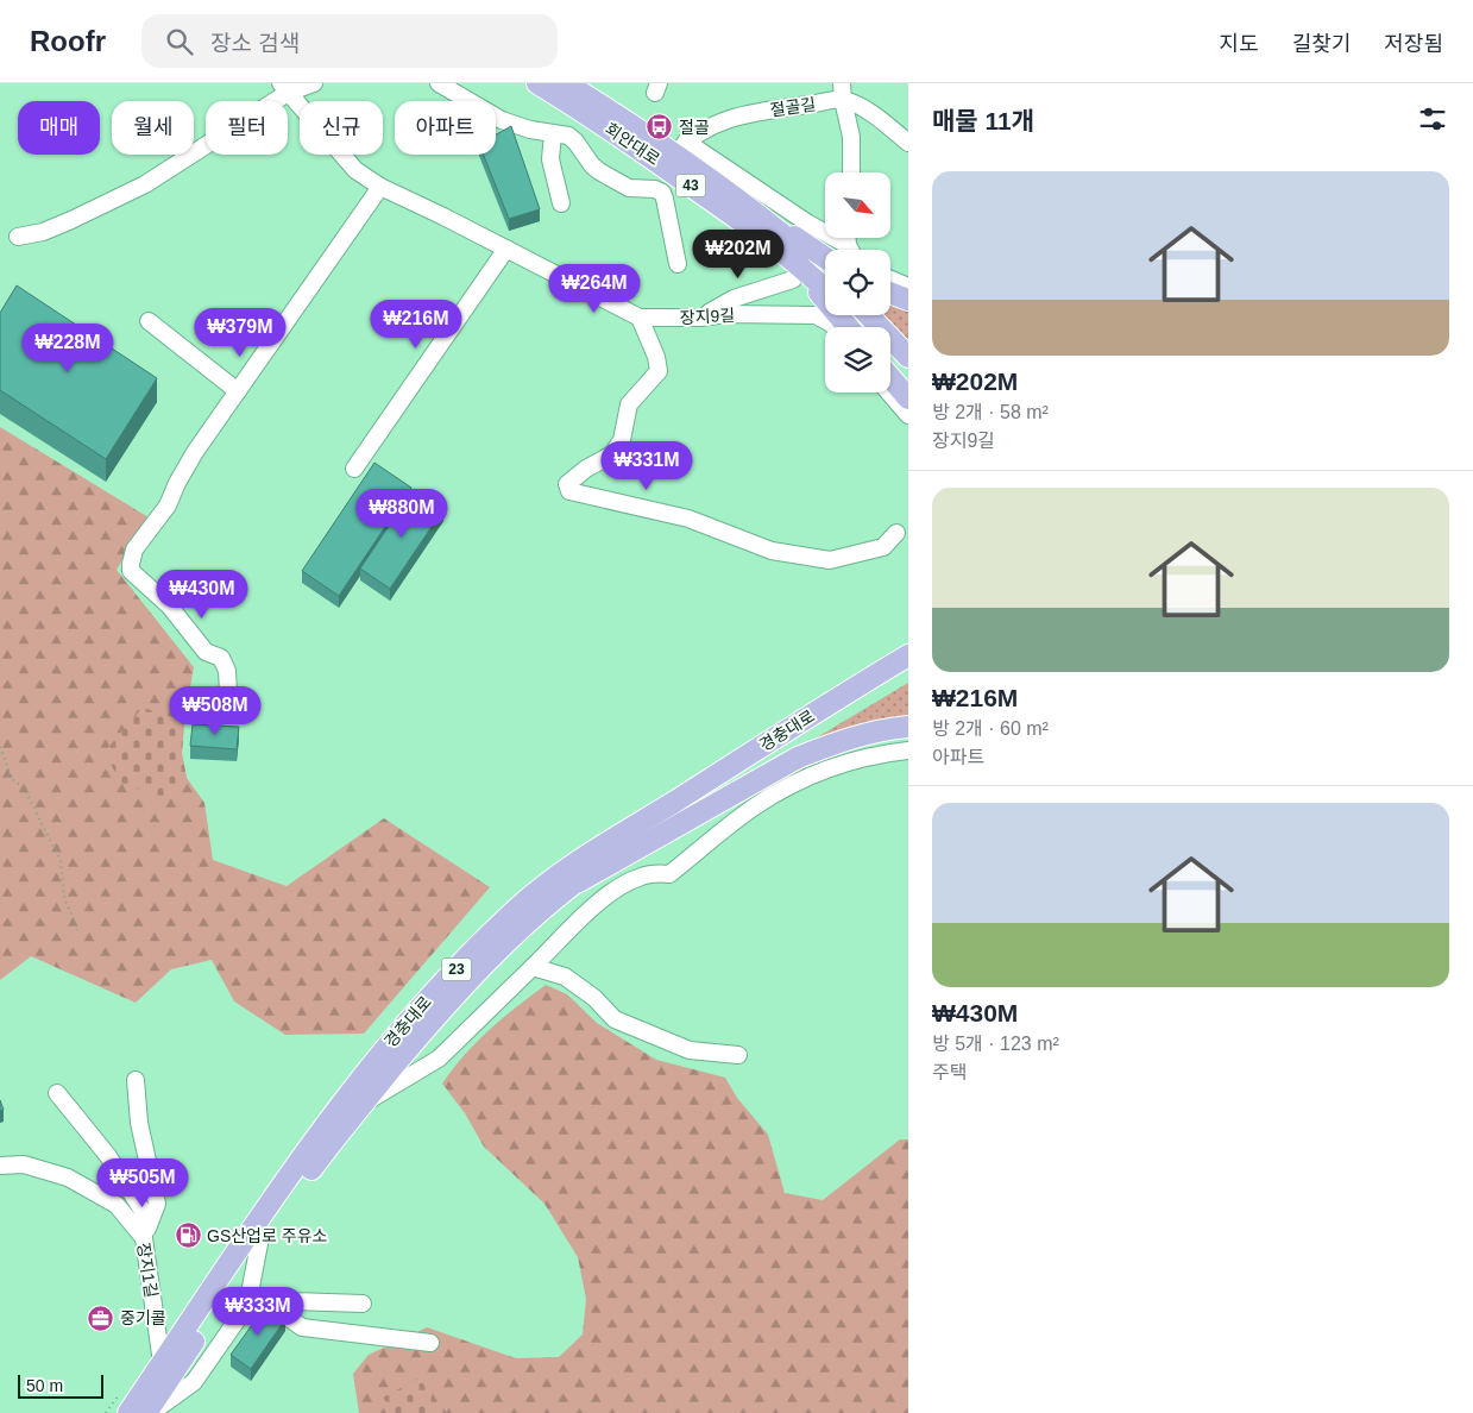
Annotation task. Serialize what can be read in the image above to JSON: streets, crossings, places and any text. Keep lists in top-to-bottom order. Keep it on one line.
{"streets":{"main road":["회안대로","43","경충대로","23"],"street":["절골길","장지9길","장지1길"]},"crossings":[["절골길","회안대로"],["경충대로","장지1길"]],"places":{"bus stop":["절골"],"fuel station":["GS산업로 주유소"],"office":["중기콜"]},"scale_bar":"50 m","north":"bottom right","page":{"header":"Roofr","search":"장소 검색","nav":["지도","길찾기","저장됨"],"heading":"매물 11개","chip":["매매","월세","필터","신규","아파트"],"list":[{"name":"₩202M","note":"방 2개 · 58 m² · 장지9길"},{"name":"₩216M","note":"방 2개 · 60 m² · 아파트"},{"name":"₩430M","note":"방 5개 · 123 m² · 주택"}],"price":["₩202M","₩264M","₩216M","₩379M","₩228M","₩331M","₩880M","₩430M","₩508M","₩505M","₩333M"],"scale":"50 m"}}
